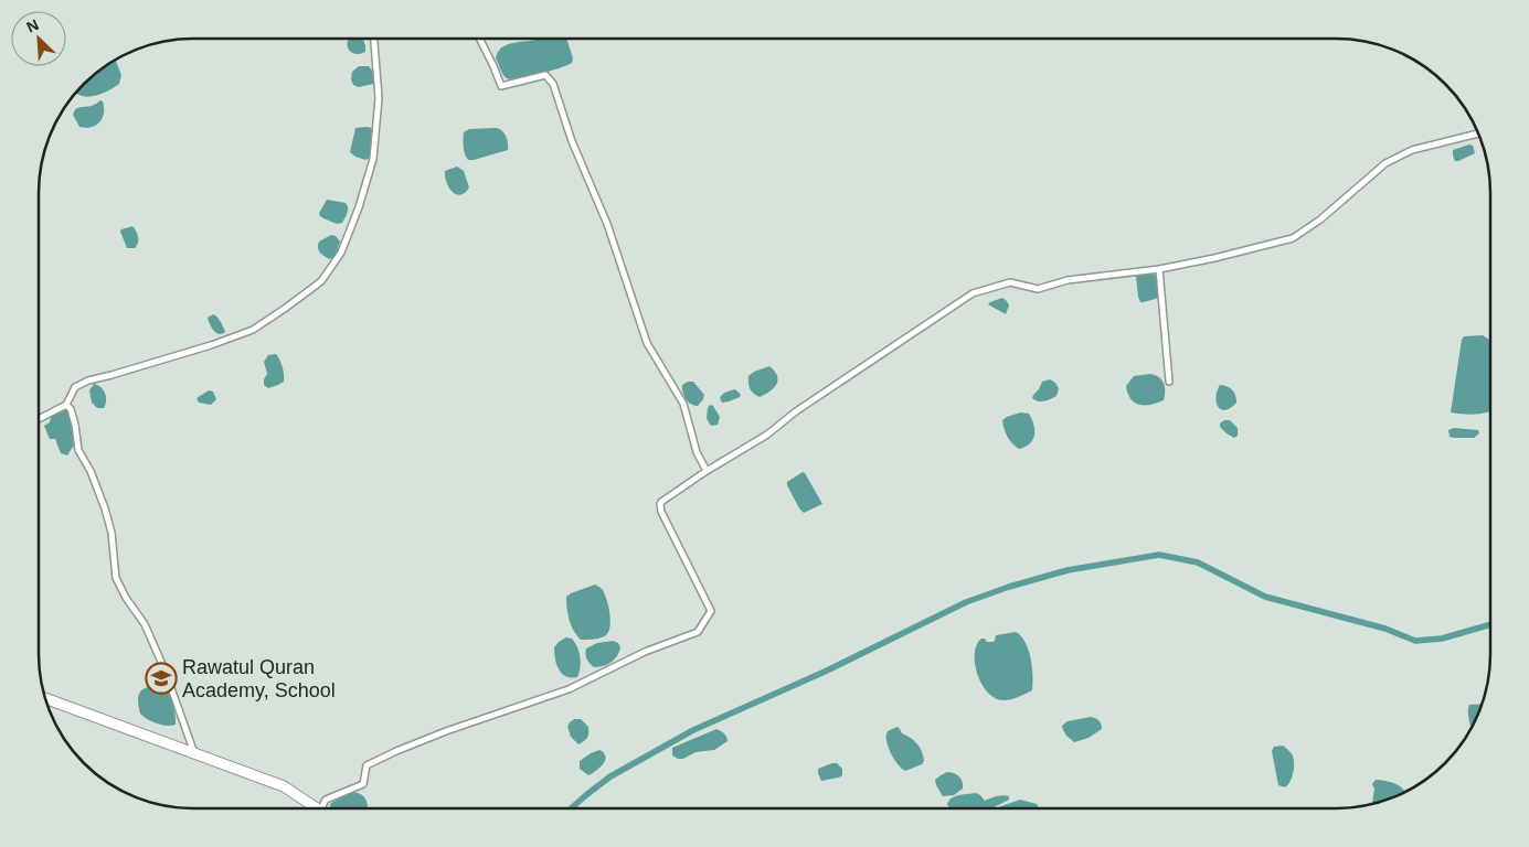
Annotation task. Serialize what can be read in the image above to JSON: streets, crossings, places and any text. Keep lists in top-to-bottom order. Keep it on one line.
{"places":{"school or university":["Rawatul Quran Academy, School"]},"north":"top left"}
